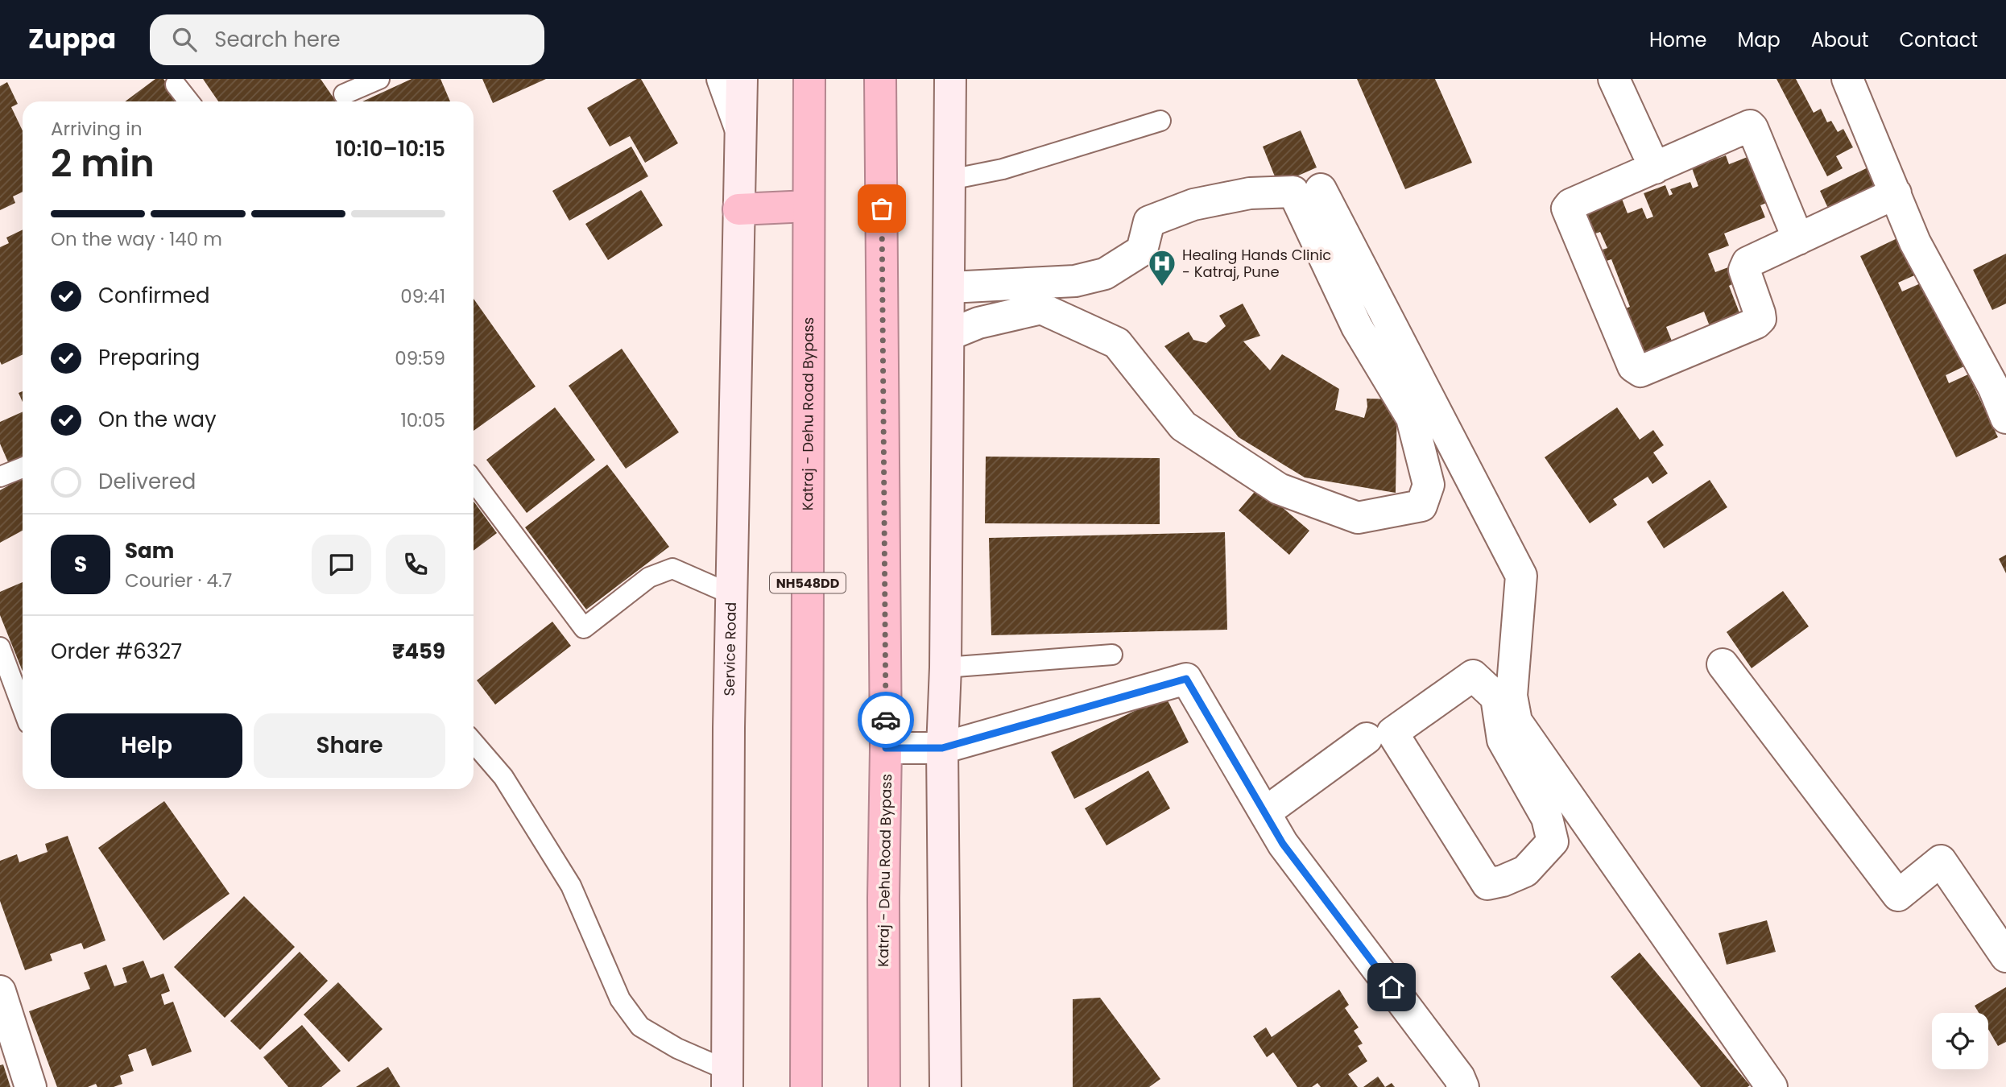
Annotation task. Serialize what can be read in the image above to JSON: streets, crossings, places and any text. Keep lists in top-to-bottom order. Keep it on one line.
{"streets":{"highway":["Katraj - Dehu Road Bypass","NH548DD"],"street":["Service Road"]},"places":{"hospital":["Healing Hands Clinic - Katraj, Pune"]},"page":{"header":"Zuppa","search":"Search here","nav":["Home","Map","About","Contact"],"heading":["2 min","Arriving in","10:10–10:15"],"panel":["Sam","Courier · 4.7","Order #6327","₹459"],"bar":"On the way · 140 m","list":[["Confirmed","09:41"],["Preparing","09:59"],["On the way","10:05"],"Delivered"],"round":"S","buttons":["Help","Share"]}}
